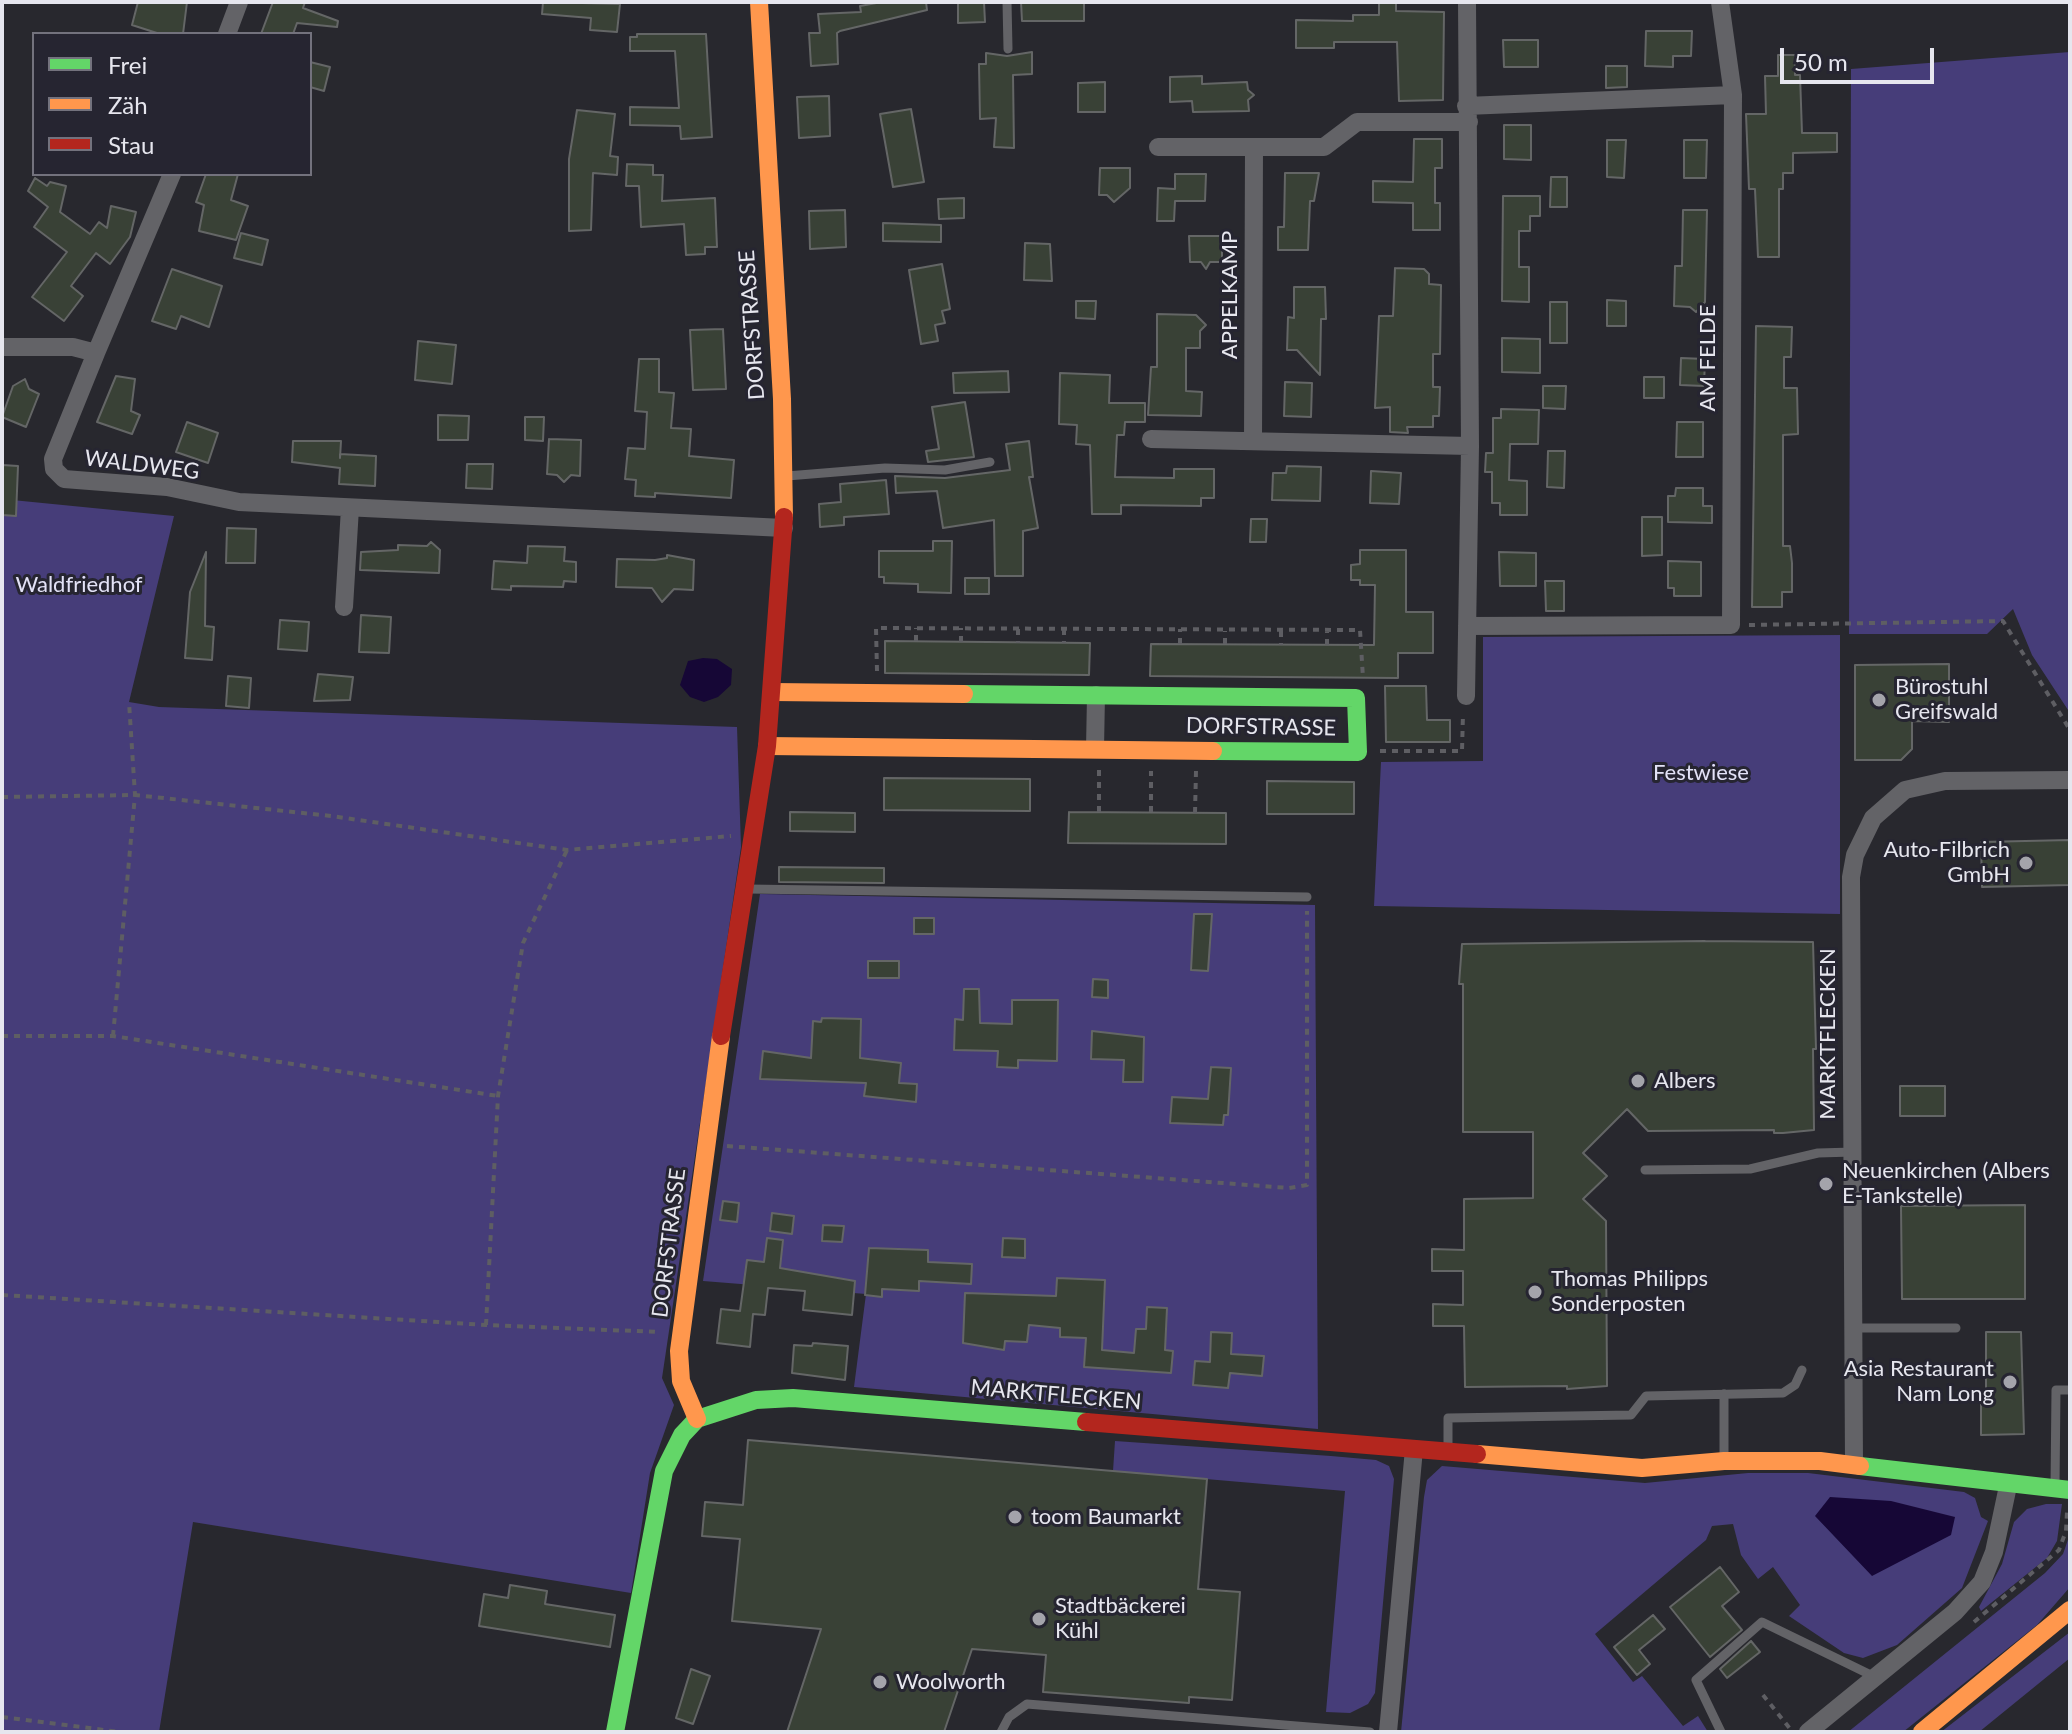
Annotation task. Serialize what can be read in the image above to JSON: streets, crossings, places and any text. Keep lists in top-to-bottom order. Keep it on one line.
{"streets":{"street":["APPELKAMP","DORFSTRASSE","AM FELDE","WALDWEG","MARKTFLECKEN"]},"crossings":[["DORFSTRASSE","WALDWEG"],["DORFSTRASSE","MARKTFLECKEN"]],"parks":["Waldfriedhof","Festwiese"],"places":["Bürostuhl Greifswald","Auto-Filbrich GmbH","Albers","Neuenkirchen (Albers E-Tankstelle)","Thomas Philipps Sonderposten","Asia Restaurant Nam Long","toom Baumarkt","Stadtbäckerei Kühl","Woolworth"],"legend":["Frei","Zäh","Stau"],"scale_bar":"50 m"}
